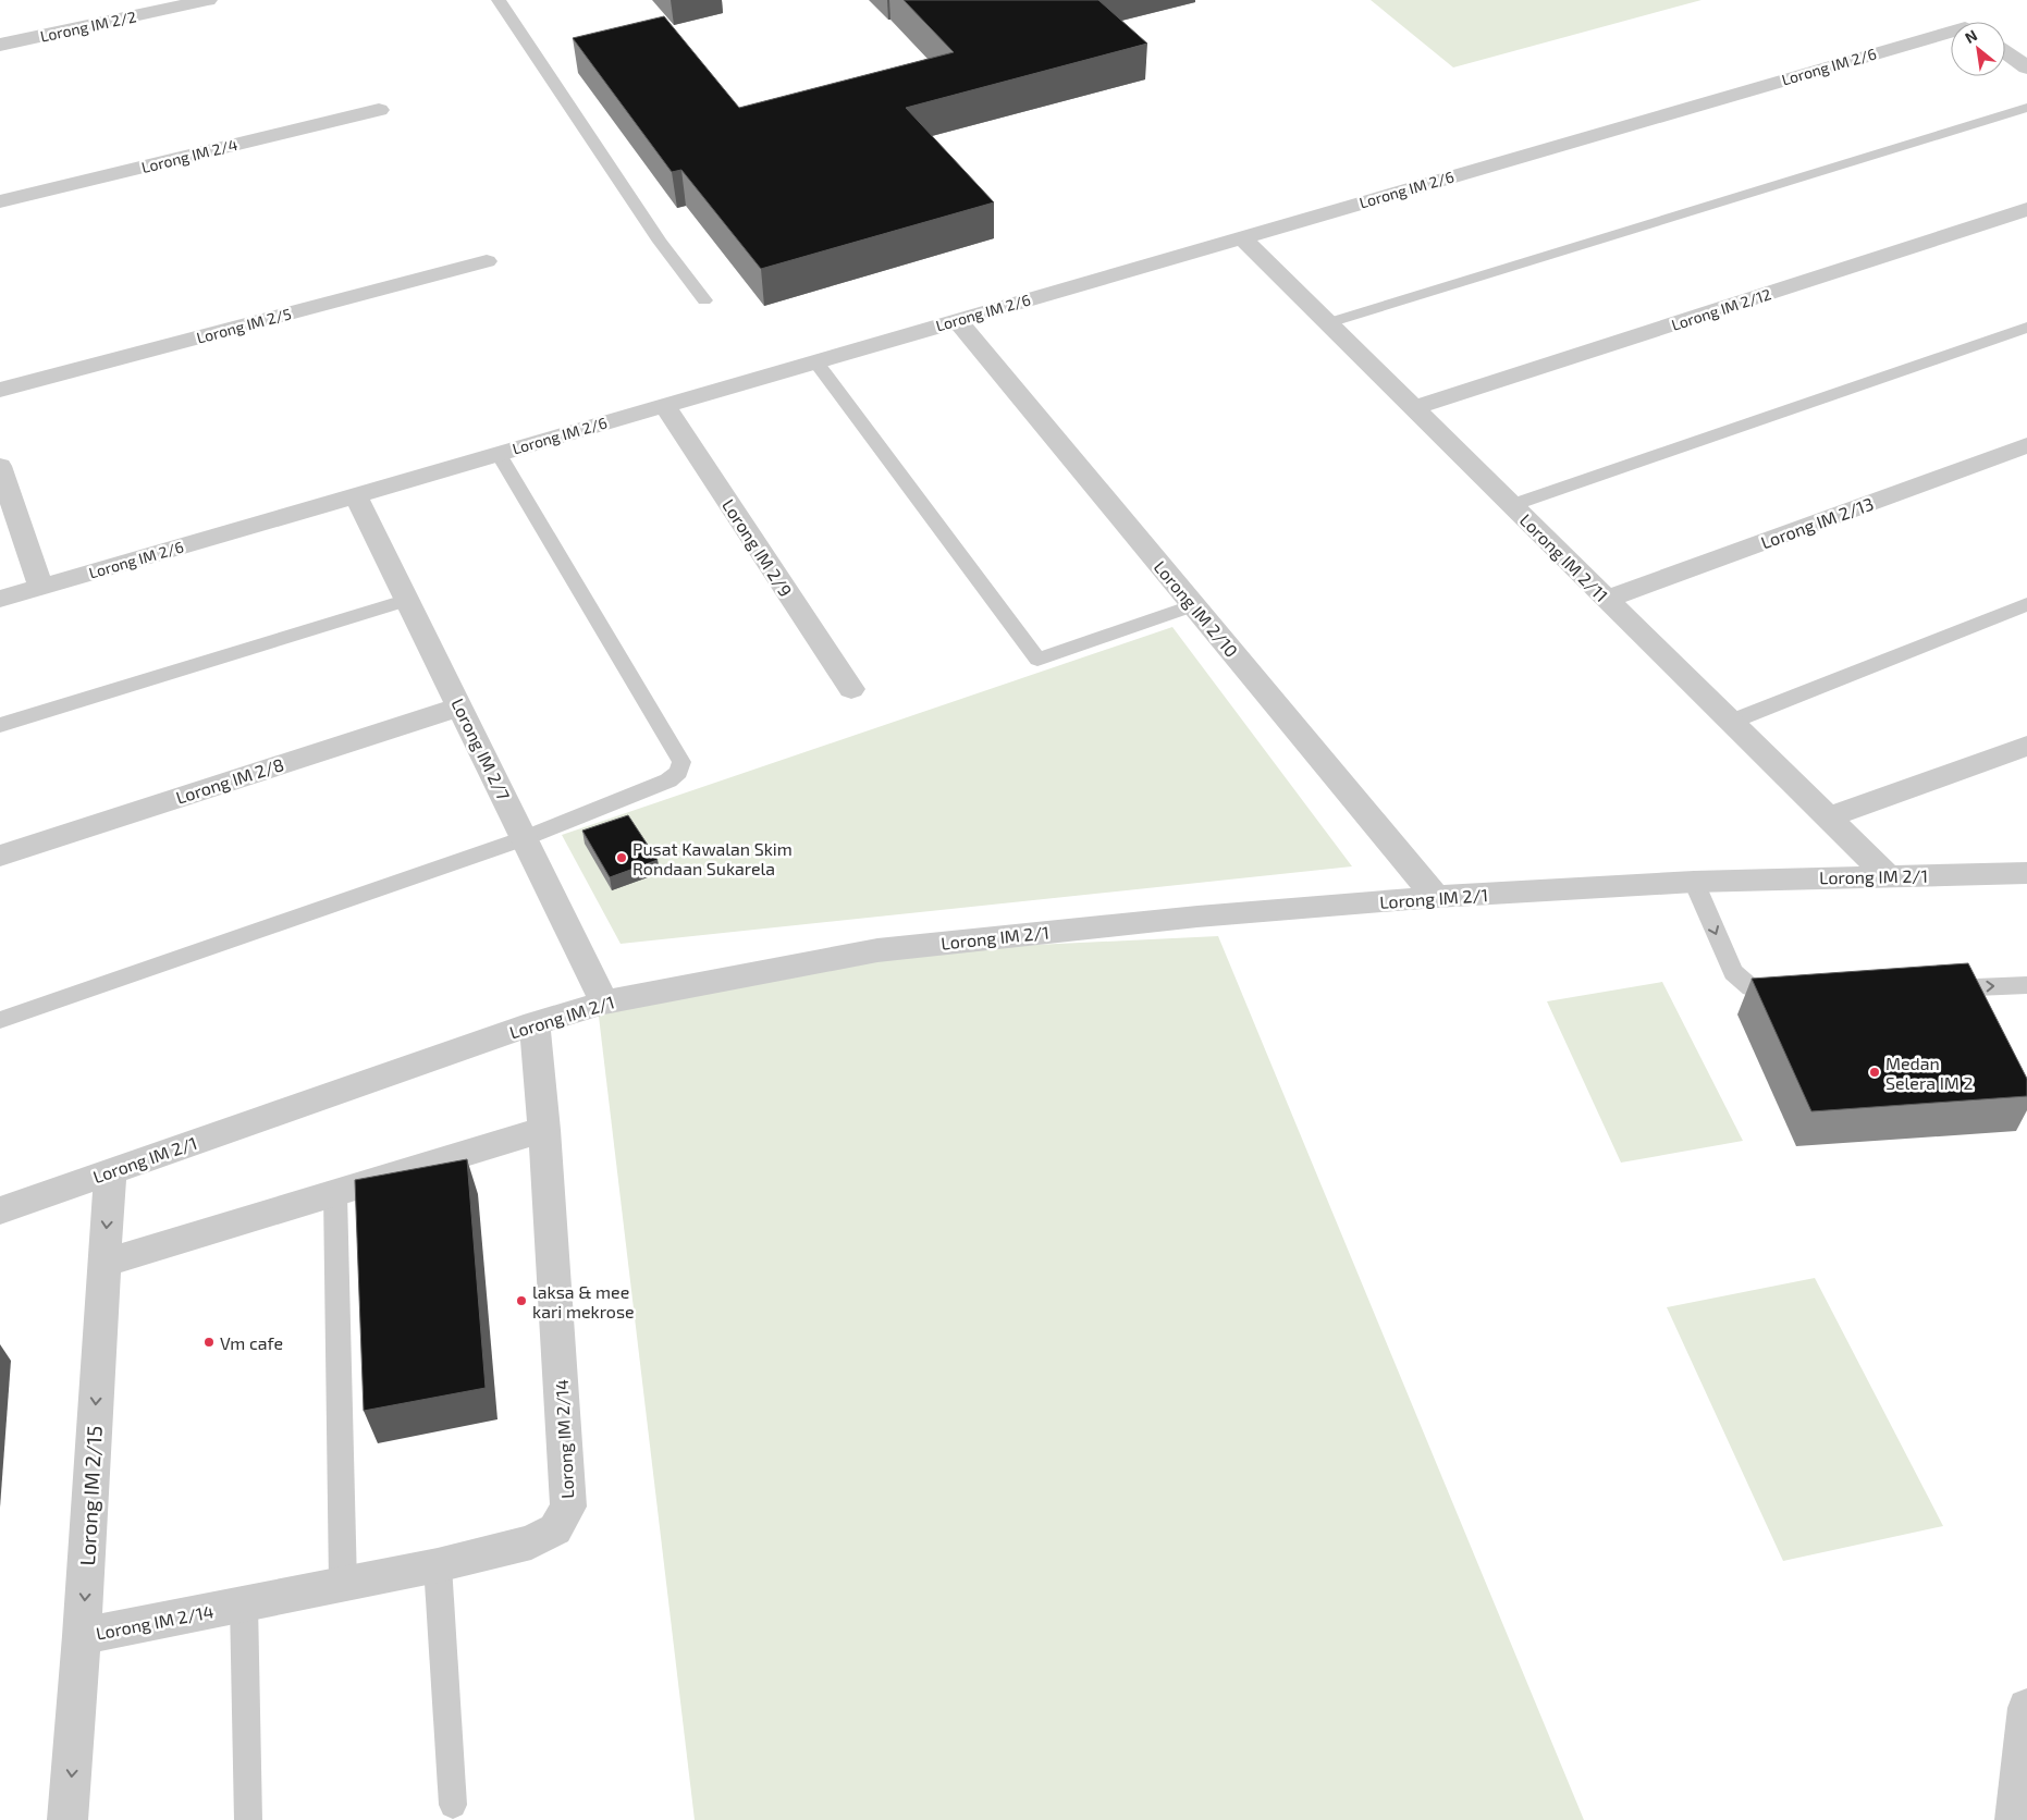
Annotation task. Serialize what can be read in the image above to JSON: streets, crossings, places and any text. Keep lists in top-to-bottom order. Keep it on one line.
{"streets":{"street":["Lorong IM 2/2","Lorong IM 2/6","Lorong IM 2/4","Lorong IM 2/12","Lorong IM 2/5","Lorong IM 2/13","Lorong IM 2/9","Lorong IM 2/11","Lorong IM 2/10","Lorong IM 2/7","Lorong IM 2/8","Lorong IM 2/1","Lorong IM 2/14","Lorong IM 2/15"]},"crossings":[["Lorong IM 2/6","Lorong IM 2/9"],["Lorong IM 2/6","Lorong IM 2/11"],["Lorong IM 2/6","Lorong IM 2/10"],["Lorong IM 2/6","Lorong IM 2/7"],["Lorong IM 2/12","Lorong IM 2/11"],["Lorong IM 2/13","Lorong IM 2/11"],["Lorong IM 2/11","Lorong IM 2/1"],["Lorong IM 2/10","Lorong IM 2/1"],["Lorong IM 2/7","Lorong IM 2/8"],["Lorong IM 2/7","Lorong IM 2/1"],["Lorong IM 2/1","Lorong IM 2/14"],["Lorong IM 2/1","Lorong IM 2/15"],["Lorong IM 2/14","Lorong IM 2/15"]],"one_way":["Lorong IM 2/15"],"places":["Pusat Kawalan Skim Rondaan Sukarela","Medan Selera IM 2","laksa & mee kari mekrose","Vm cafe"],"north":"top left"}
